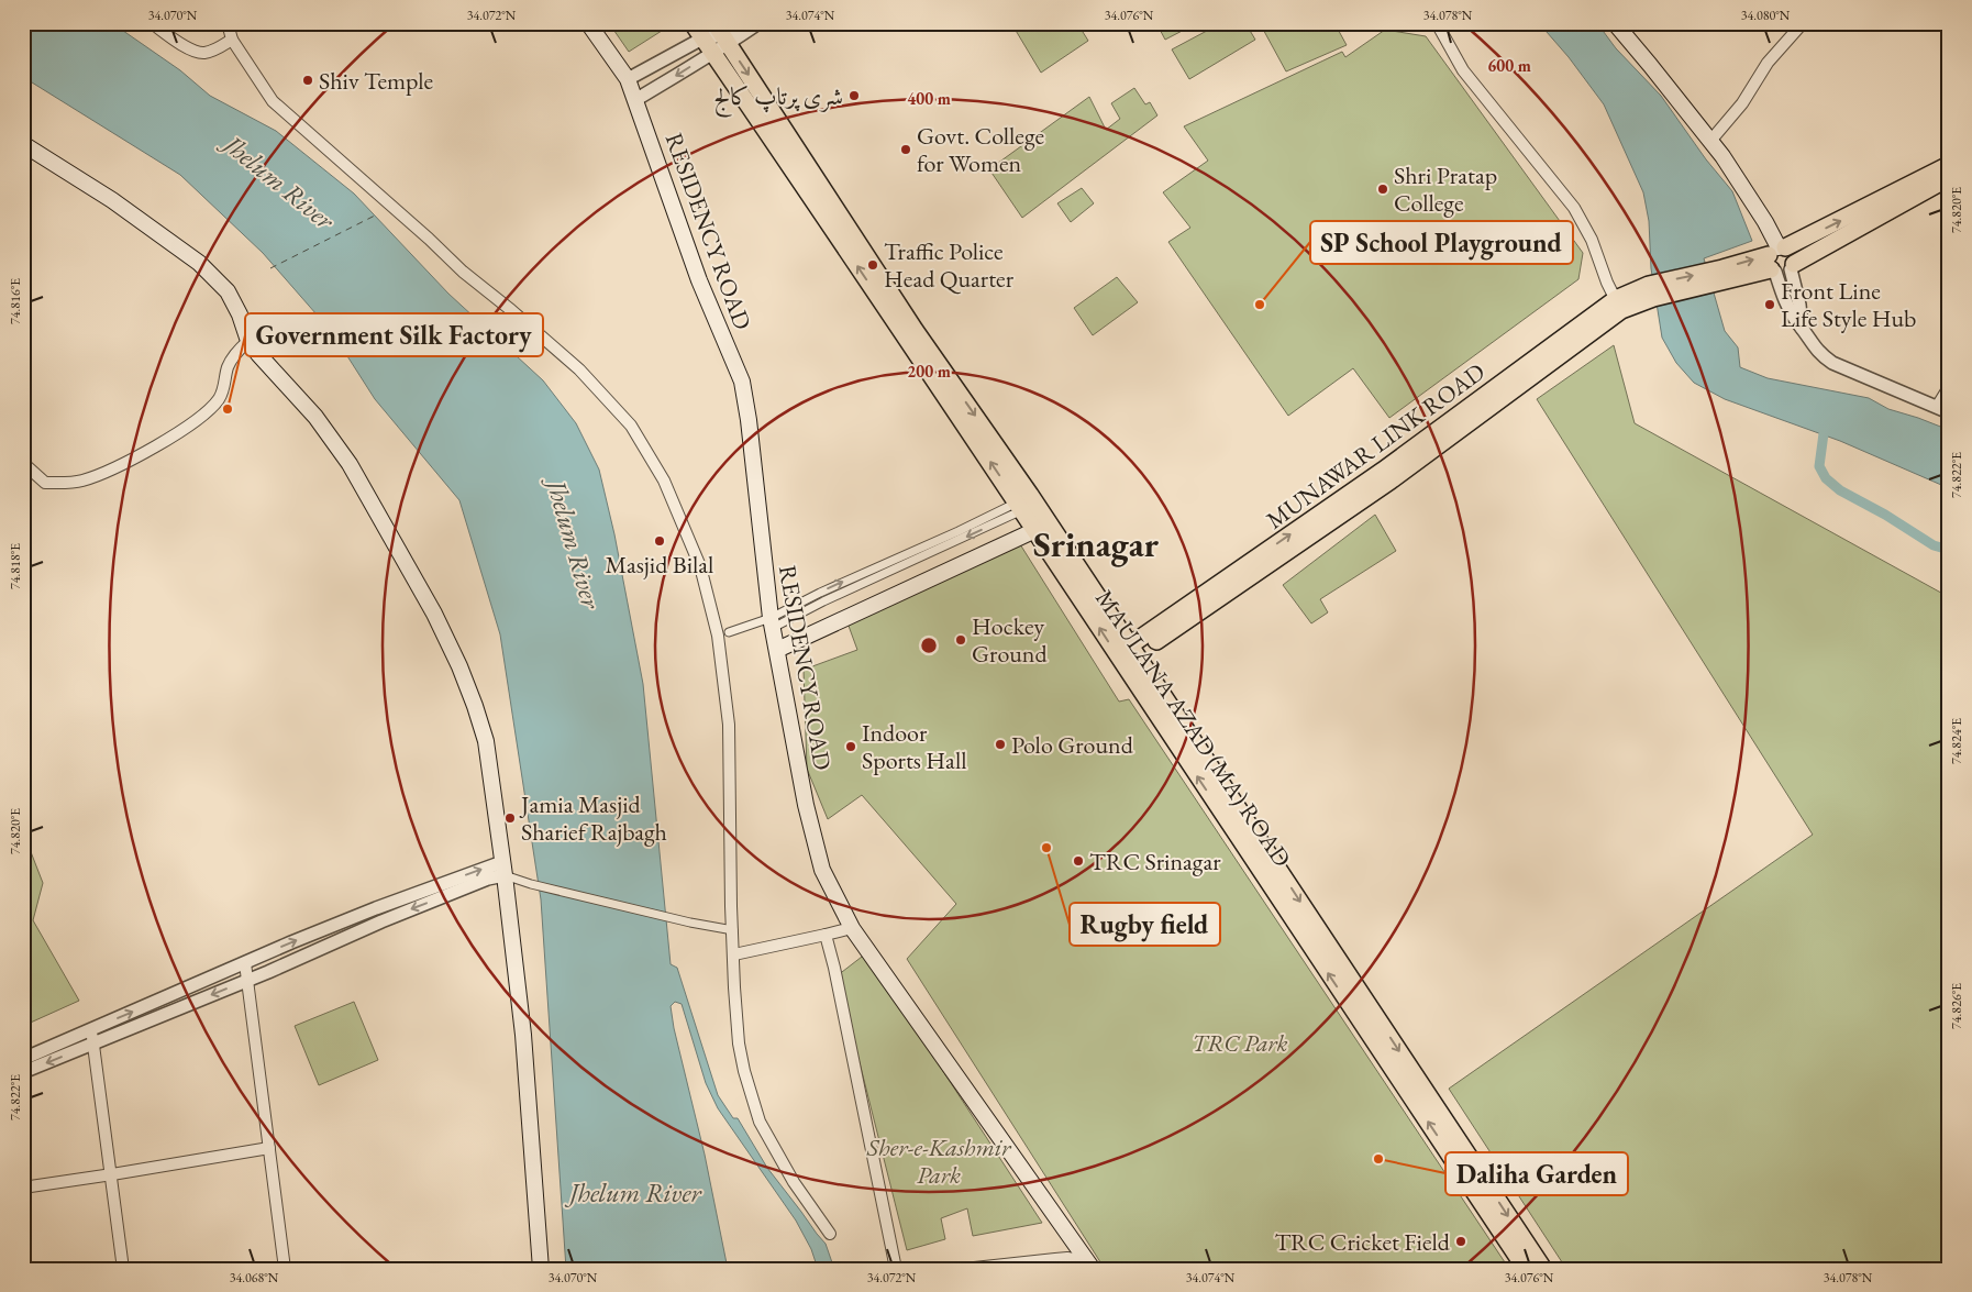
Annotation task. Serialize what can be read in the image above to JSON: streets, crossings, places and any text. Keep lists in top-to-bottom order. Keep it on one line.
{"streets":{"main road":["RESIDENCY ROAD","MUNAWAR LINK ROAD","MAULANA AZAD (MA) ROAD"]},"crossings":[["MUNAWAR LINK ROAD","MAULANA AZAD (MA) ROAD"]],"districts":["Srinagar"],"water":["Jhelum River"],"parks":["TRC Park","Sher-e-Kashmir Park"],"places":["Shiv Temple","شری پرتاپ کالج","Govt. College for Women","Shri Pratap College","Traffic Police Head Quarter","SP School Playground","Front Line Life Style Hub","Government Silk Factory","Masjid Bilal","Hockey Ground","Polo Ground","Indoor Sports Hall","Jamia Masjid Sharief Rajbagh","Rugby field","TRC Srinagar","Daliha Garden","TRC Cricket Field"],"coordinates":["34.070°N","34.072°N","34.074°N","34.076°N","34.078°N","34.080°N","74.820°E","74.816°E","74.822°E","74.818°E","74.824°E","74.826°E","34.068°N"],"rings":["600 m","400 m","200 m"]}
